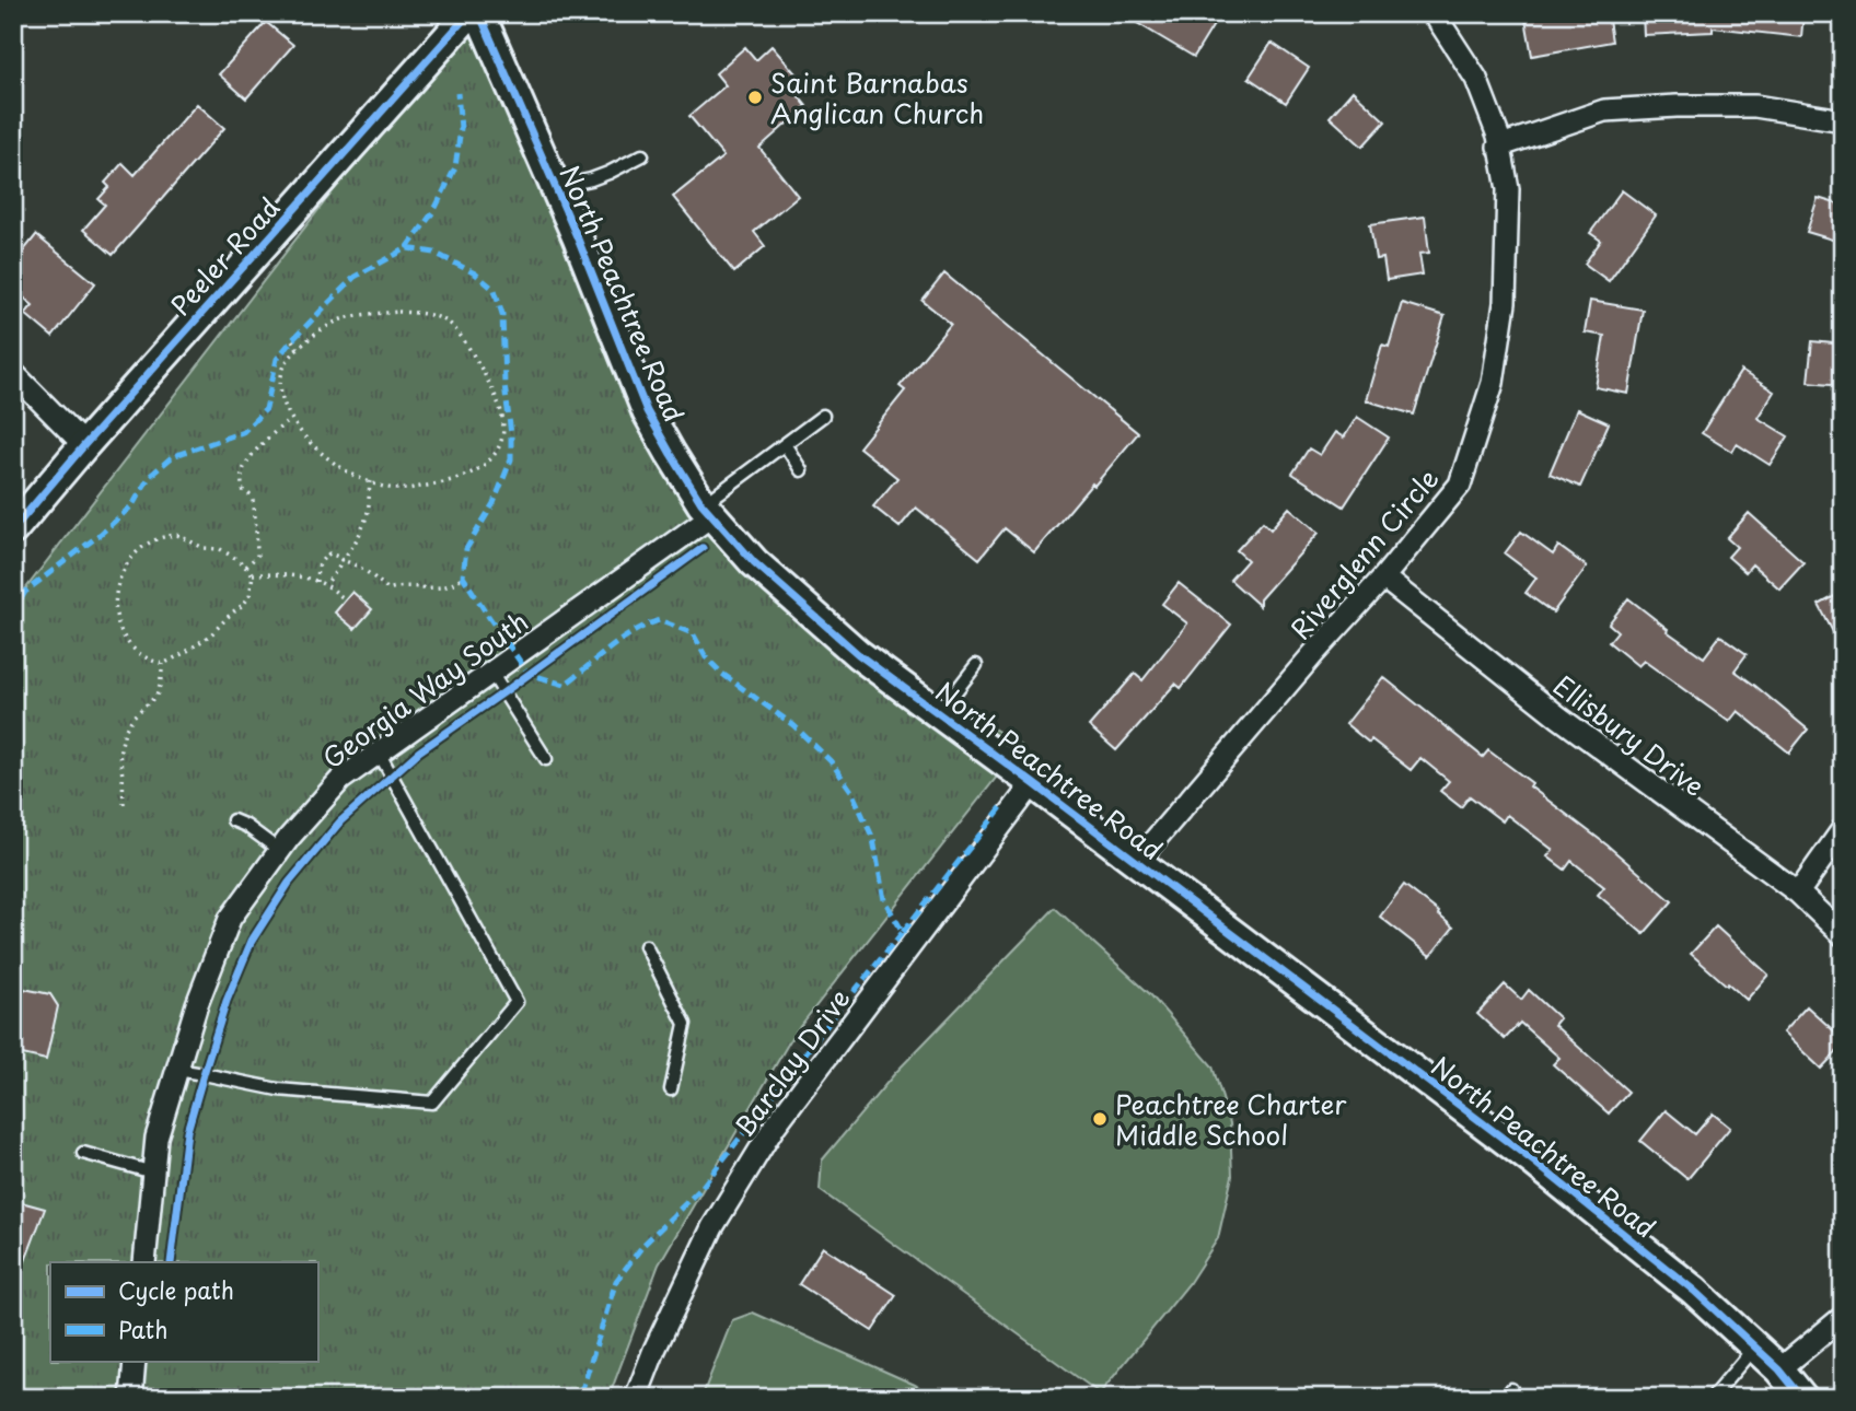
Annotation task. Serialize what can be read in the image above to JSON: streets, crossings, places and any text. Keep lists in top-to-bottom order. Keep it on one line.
{"streets":{"street":["Peeler Road","North Peachtree Road","Riverglenn Circle","Georgia Way South","Ellisbury Drive","Barclay Drive"]},"crossings":[["North Peachtree Road","Riverglenn Circle"],["North Peachtree Road","Georgia Way South"],["North Peachtree Road","Barclay Drive"],["Riverglenn Circle","Ellisbury Drive"]],"places":["Saint Barnabas Anglican Church","Peachtree Charter Middle School"],"legend":["Cycle path","Path"]}
